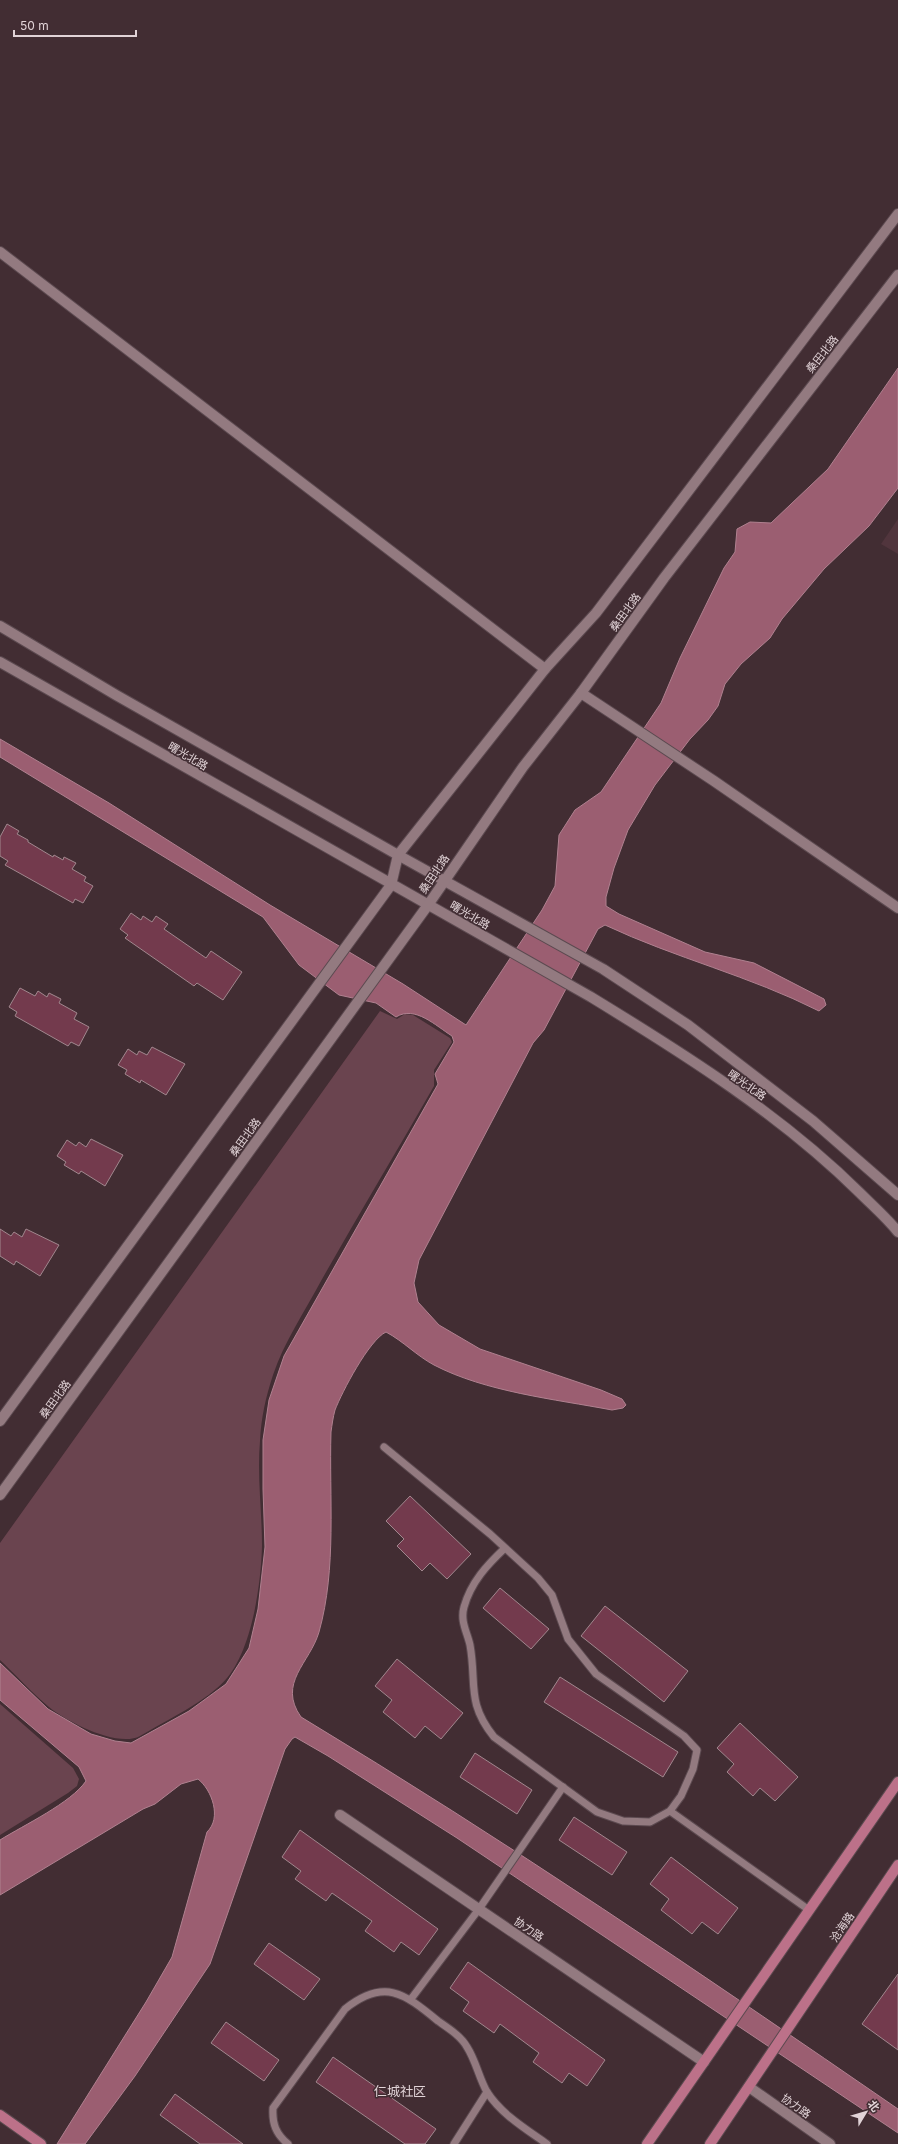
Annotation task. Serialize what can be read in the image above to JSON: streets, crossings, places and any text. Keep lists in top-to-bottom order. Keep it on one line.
{"streets":{"main road":["桑田北路","曙光北路","沧海路","协力路"]},"crossings":[["桑田北路","曙光北路"],["沧海路","协力路"]],"districts":["仁城社区"],"scale_bar":"50 m","north":"top right"}
